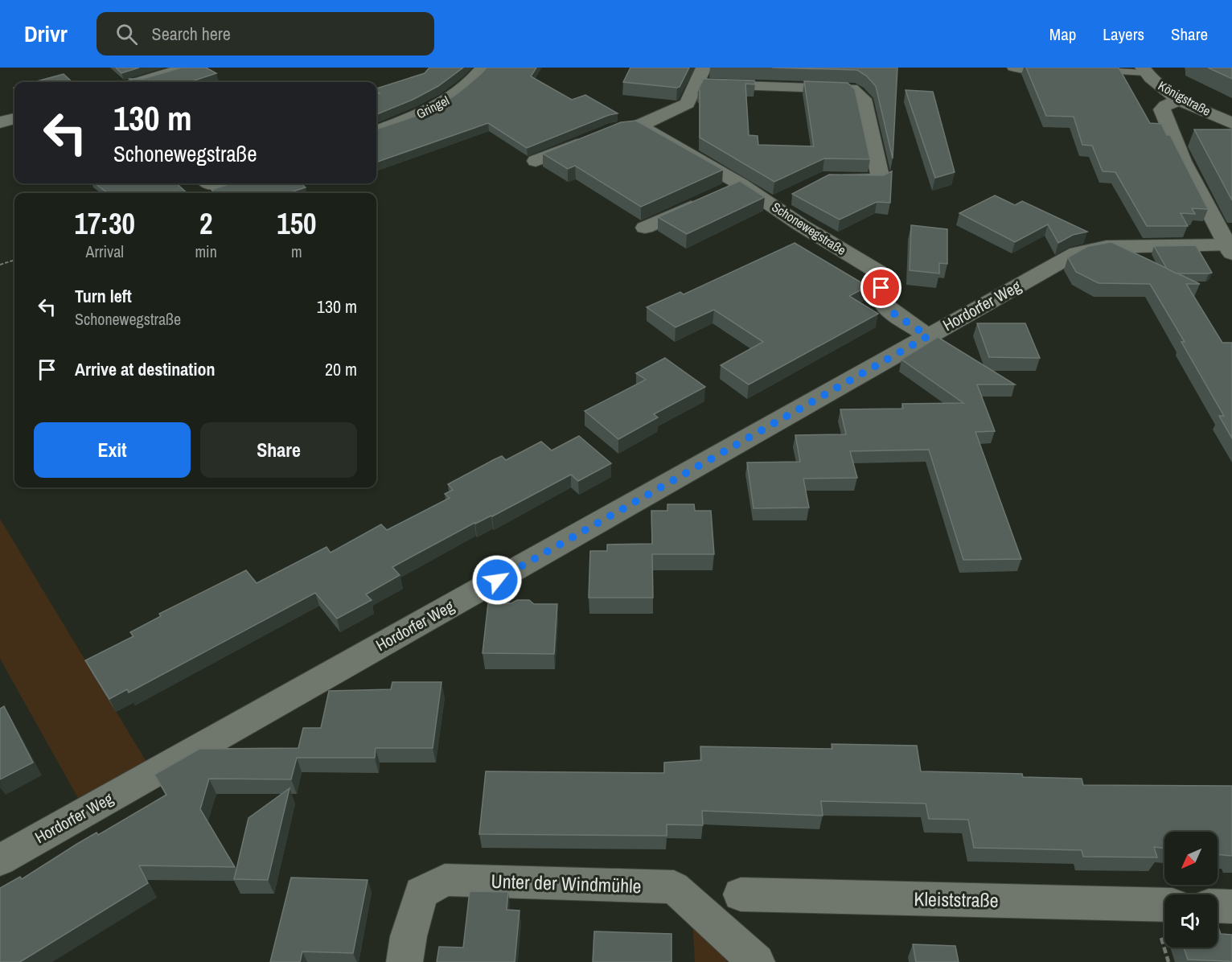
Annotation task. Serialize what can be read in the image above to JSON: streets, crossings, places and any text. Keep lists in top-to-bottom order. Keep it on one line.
{"streets":{"street":["Königstraße","Gringel","Schonewegstraße","Hordorfer Weg","Unter der Windmühle","Kleiststraße"]},"crossings":[["Schonewegstraße","Hordorfer Weg"]],"north":"bottom left","page":{"header":"Drivr","search":"Search here","nav":["Map","Layers","Share"],"turn":["130 m","Schonewegstraße"],"eta":["17:30","Arrival","2","min","150","m"],"list":[{"name":"Turn left","note":"Schonewegstraße","value":"130 m"},{"name":"Arrive at destination","value":"20 m"}],"buttons":["Exit","Share"]}}
